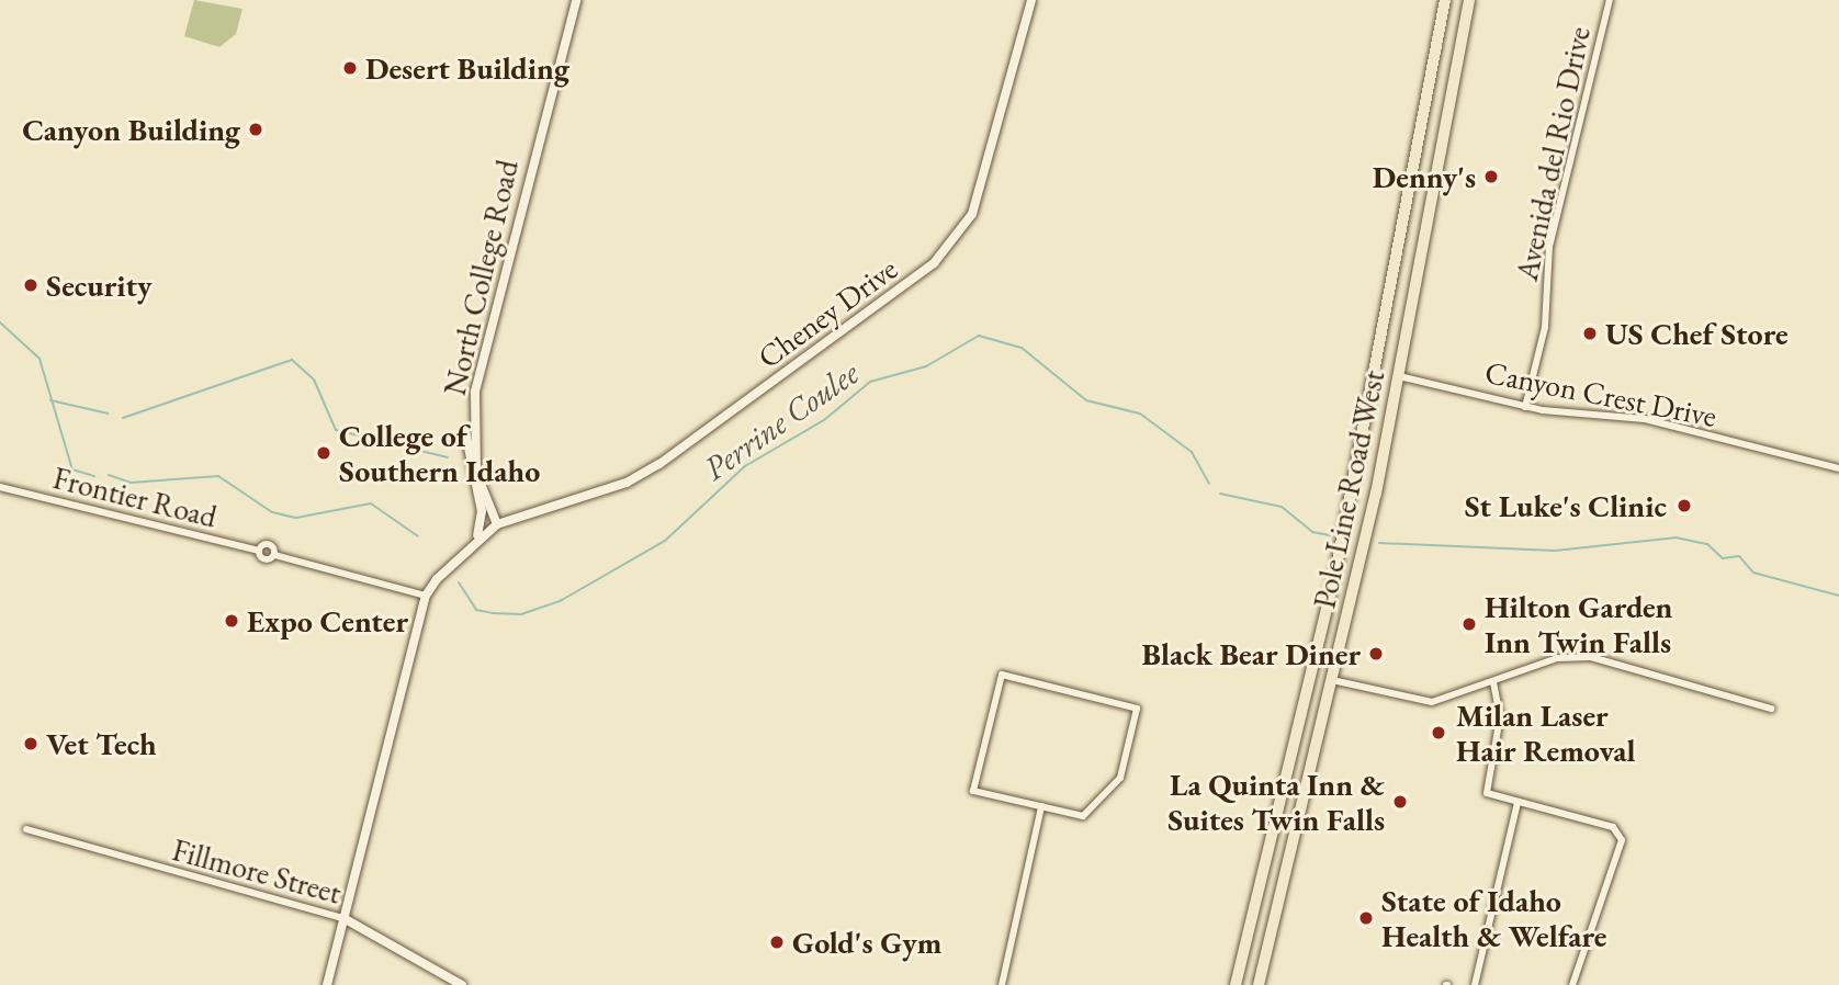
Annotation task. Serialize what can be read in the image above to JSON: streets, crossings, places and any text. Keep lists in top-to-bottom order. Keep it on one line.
{"streets":{"highway":["Pole Line Road West"],"main road":["North College Road","Cheney Drive","Fillmore Street"],"street":["Avenida del Rio Drive","Canyon Crest Drive","Frontier Road"]},"crossings":[["Avenida del Rio Drive","Canyon Crest Drive"],["North College Road","Cheney Drive"],["Canyon Crest Drive","Pole Line Road West"]],"water":["Perrine Coulee"],"places":["Desert Building","Canyon Building","Denny's","Security","US Chef Store","College of Southern Idaho","St Luke's Clinic","Expo Center","Hilton Garden Inn Twin Falls","Black Bear Diner","Milan Laser Hair Removal","Vet Tech","La Quinta Inn & Suites Twin Falls","State of Idaho Health & Welfare","Gold's Gym"]}
